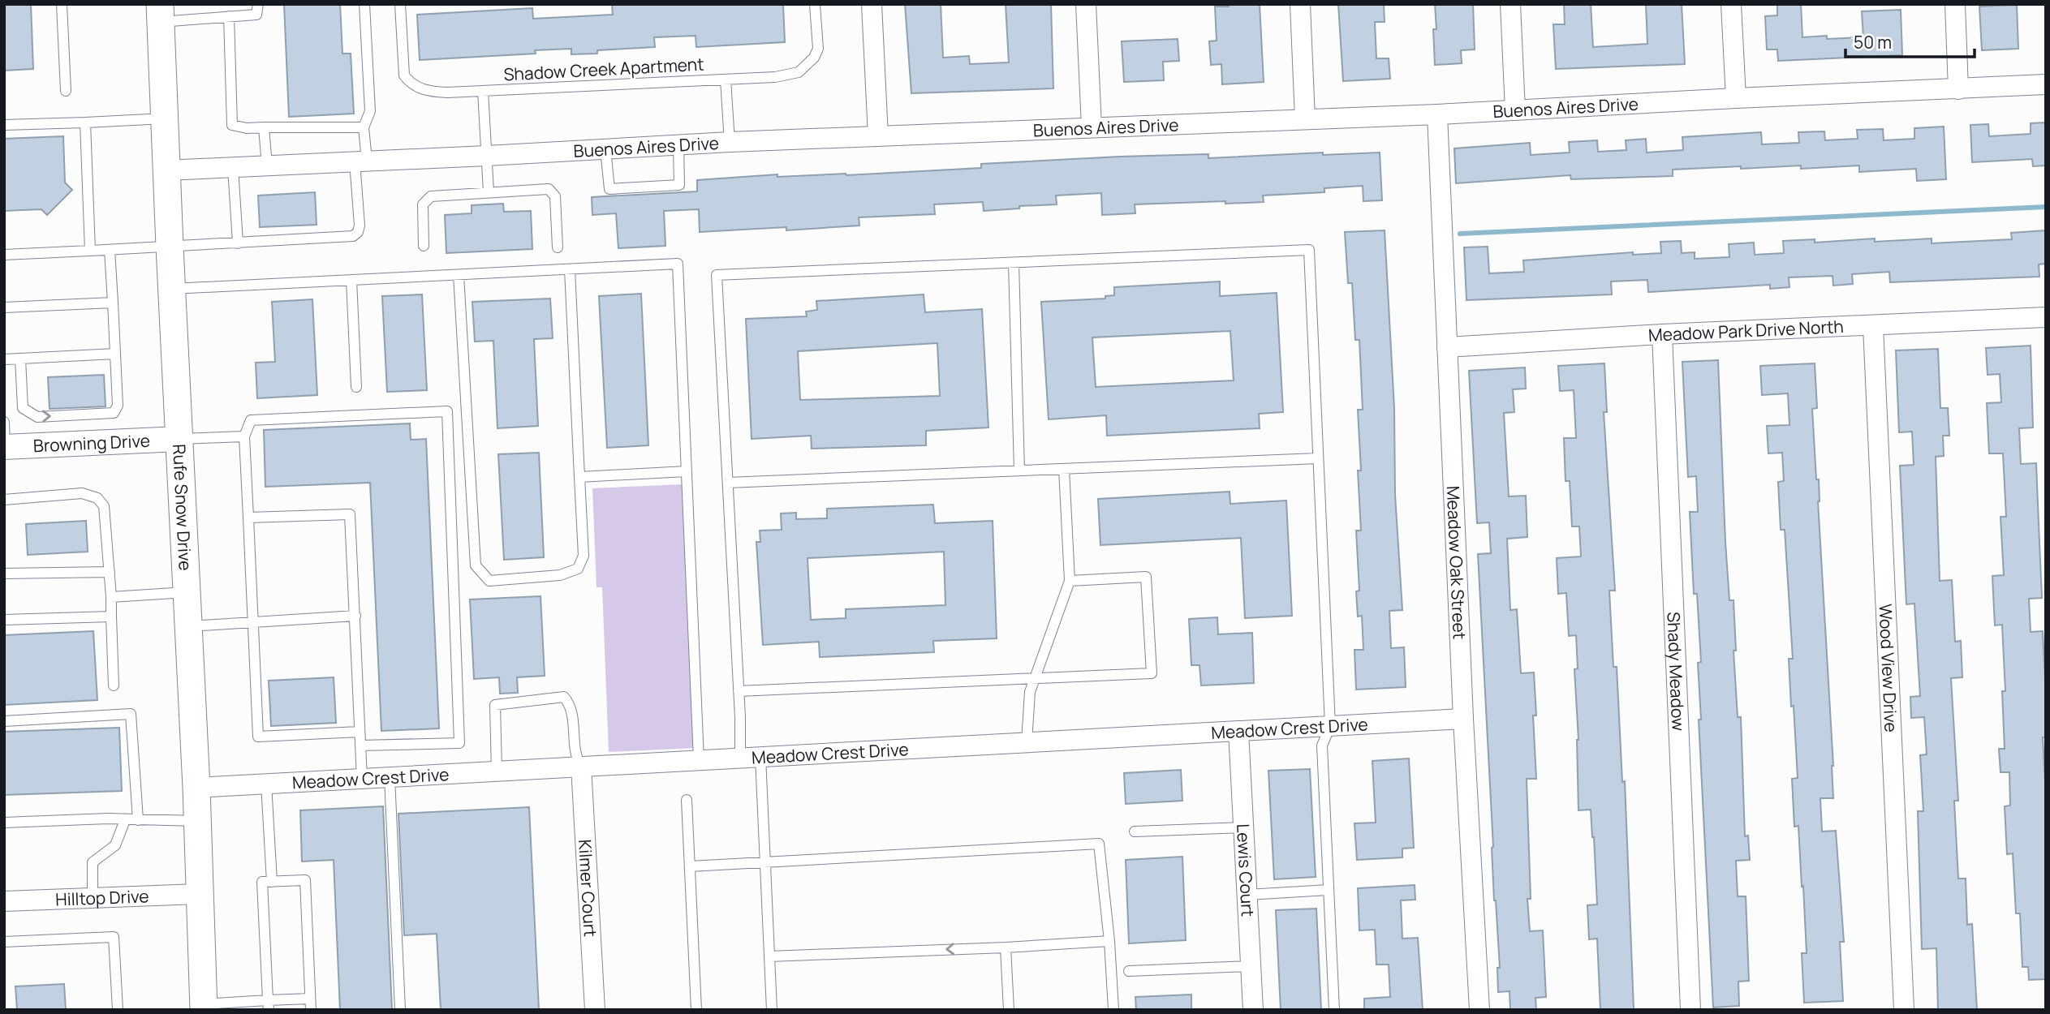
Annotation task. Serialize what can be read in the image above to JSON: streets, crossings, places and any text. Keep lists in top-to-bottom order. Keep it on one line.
{"streets":{"main road":["Rufe Snow Drive"],"street":["Buenos Aires Drive","Meadow Park Drive North","Browning Drive","Meadow Oak Street","Wood View Drive","Shady Meadow","Meadow Crest Drive","Lewis Court","Kilmer Court","Hilltop Drive"],"lane":["Shadow Creek Apartment"]},"crossings":[["Shadow Creek Apartment","Buenos Aires Drive"],["Buenos Aires Drive","Rufe Snow Drive"],["Buenos Aires Drive","Meadow Oak Street"],["Meadow Park Drive North","Meadow Oak Street"],["Meadow Park Drive North","Wood View Drive"],["Meadow Park Drive North","Shady Meadow"],["Browning Drive","Rufe Snow Drive"],["Rufe Snow Drive","Meadow Crest Drive"],["Rufe Snow Drive","Hilltop Drive"],["Meadow Oak Street","Meadow Crest Drive"],["Meadow Crest Drive","Lewis Court"],["Meadow Crest Drive","Kilmer Court"]],"scale_bar":"50 m"}
